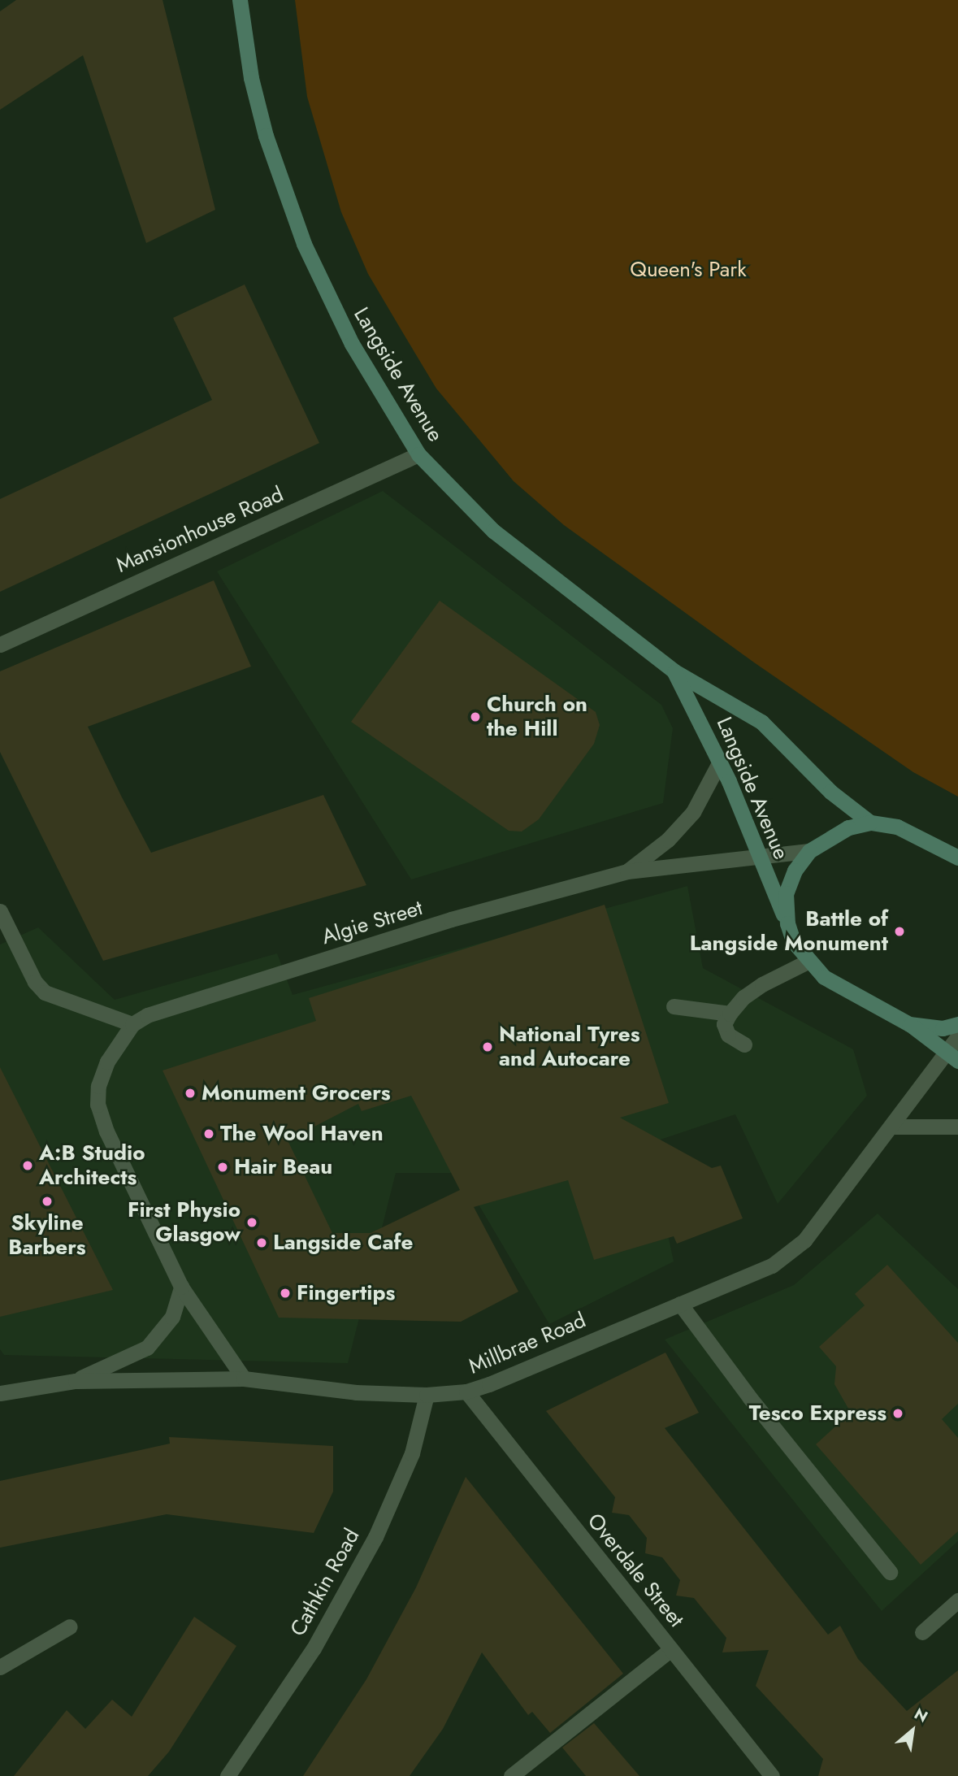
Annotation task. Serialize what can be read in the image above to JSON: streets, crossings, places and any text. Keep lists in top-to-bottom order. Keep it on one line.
{"streets":{"main road":["Langside Avenue"],"street":["Mansionhouse Road","Algie Street","Millbrae Road","Overdale Street","Cathkin Road"]},"crossings":[["Langside Avenue","Mansionhouse Road"],["Langside Avenue","Algie Street"],["Millbrae Road","Overdale Street"],["Millbrae Road","Cathkin Road"]],"parks":["Queen's Park"],"places":["Church on the Hill","Battle of Langside Monument","National Tyres and Autocare","Monument Grocers","The Wool Haven","A:B Studio Architects","Hair Beau","Skyline Barbers","First Physio Glasgow","Langside Cafe","Fingertips","Tesco Express"],"north":"top right"}
